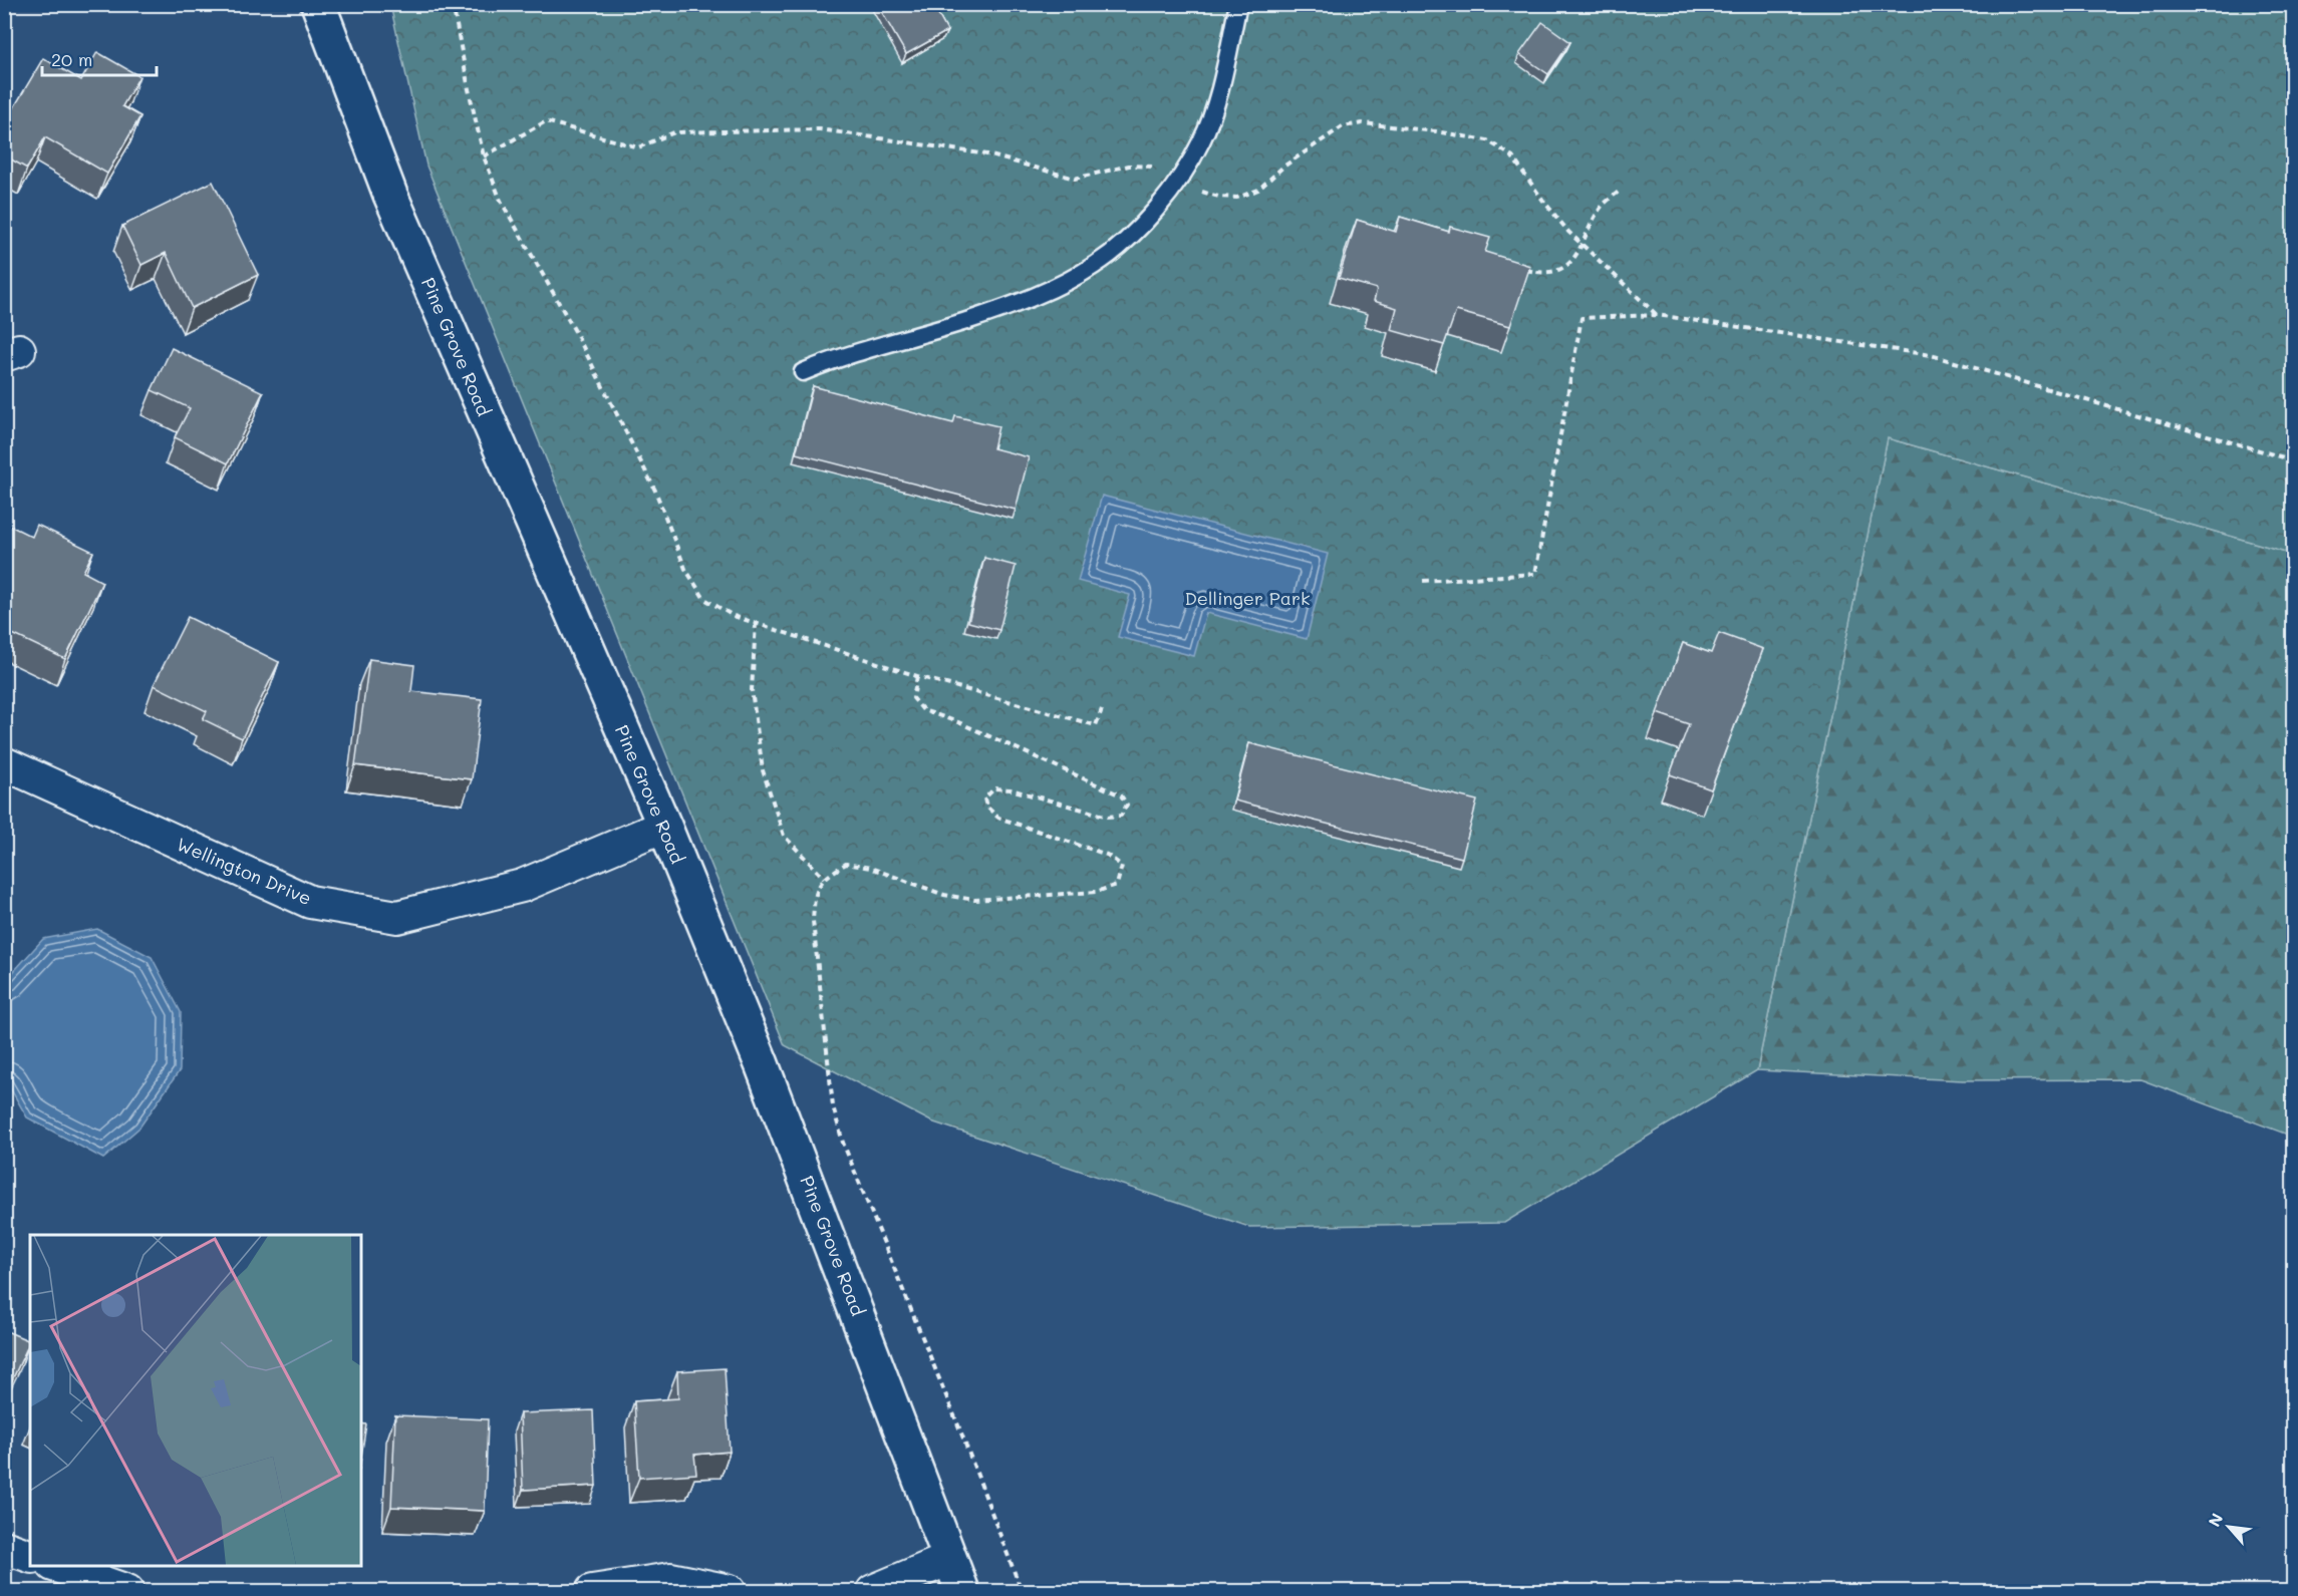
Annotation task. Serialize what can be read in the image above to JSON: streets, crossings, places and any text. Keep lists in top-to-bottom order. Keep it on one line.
{"streets":{"street":["Pine Grove Road","Wellington Drive"]},"crossings":[["Pine Grove Road","Wellington Drive"]],"parks":["Dellinger Park"],"scale_bar":"20 m","north":"top left"}
